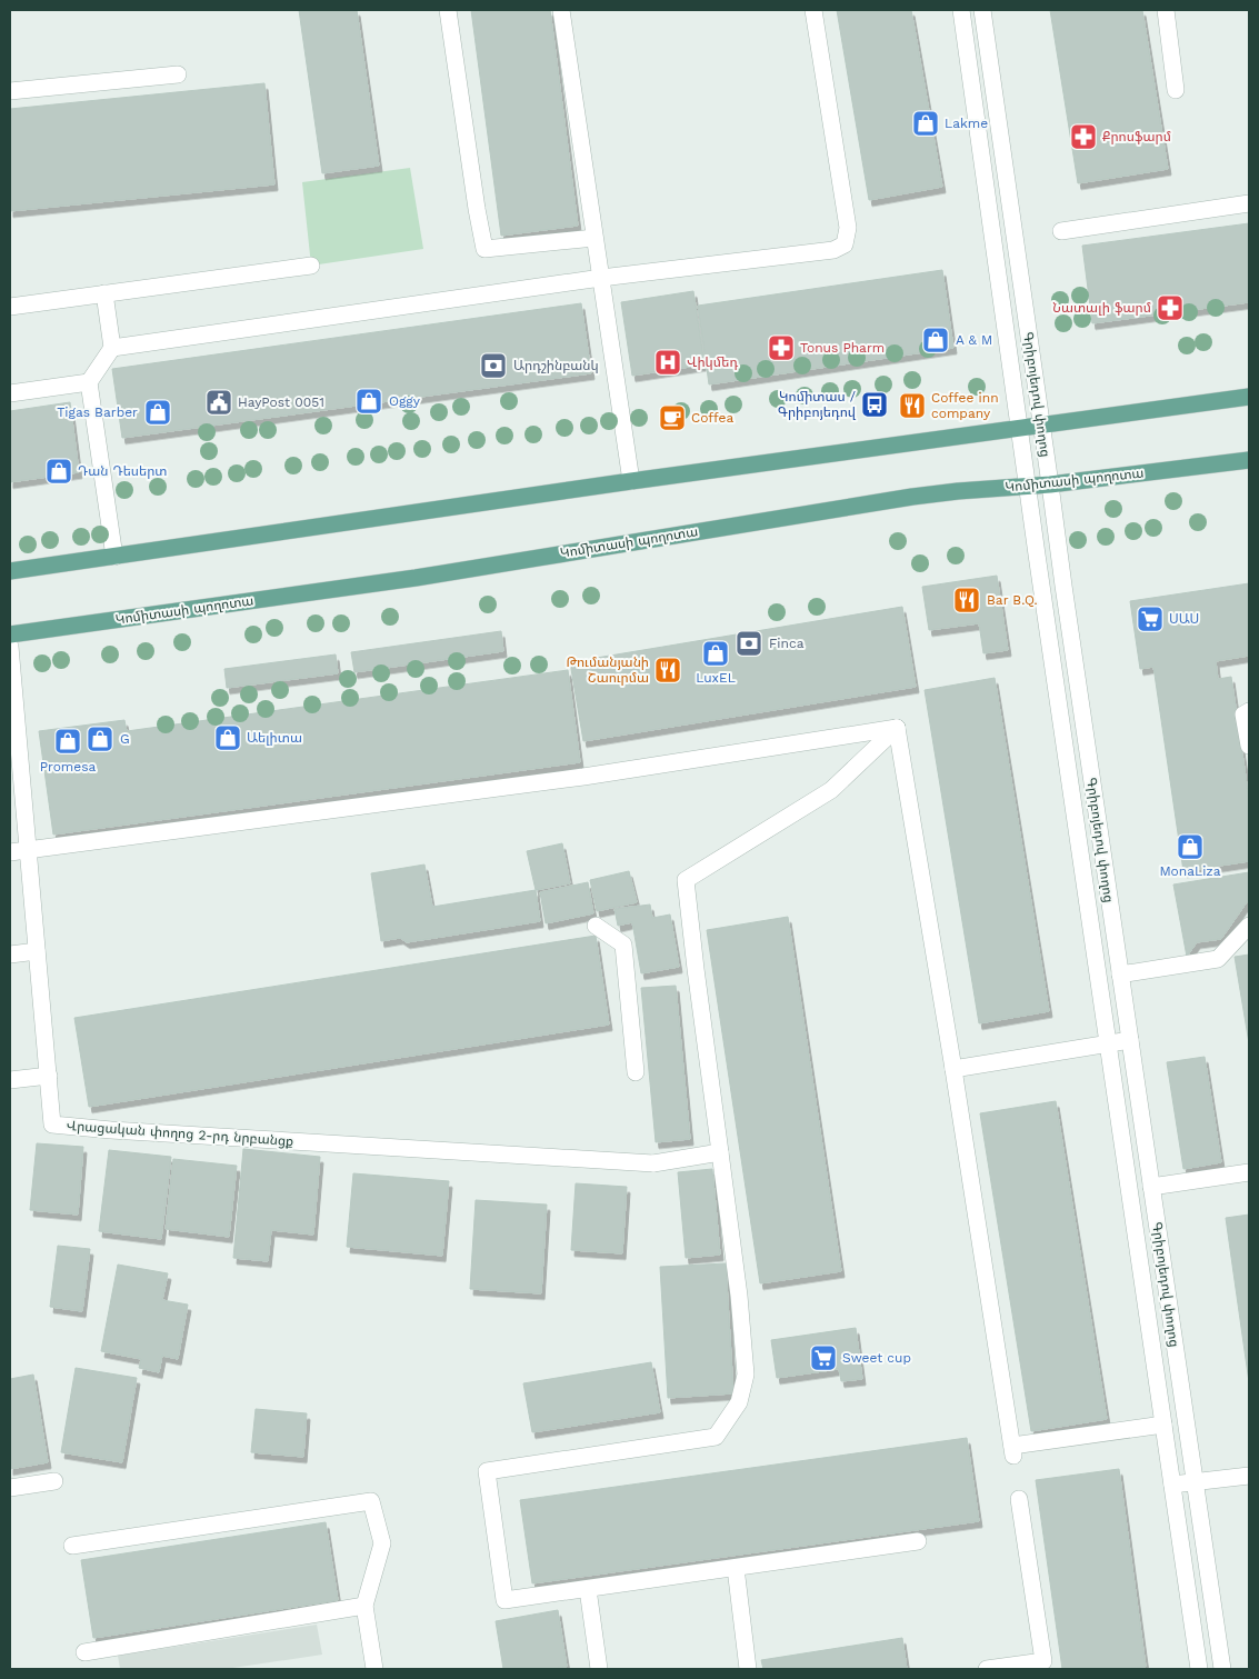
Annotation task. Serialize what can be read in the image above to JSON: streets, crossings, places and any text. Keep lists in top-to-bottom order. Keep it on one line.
{"streets":{"main road":["Կոմիտասի պողոտա"],"street":["Գրիբոյեդով փողոց","Վրացական փողոց 2-րդ նրբանցք"]},"crossings":[["Գրիբոյեդով փողոց","Կոմիտասի պողոտա"]],"places":{"shop":["Lakme","A & M","Oggy","Tigas Barber","Դան Դեսերտ","LuxEL","Աելիտա","G","Promesa","MonaLiza"],"pharmacy":["Քրոսֆարմ","Նատալի ֆարմ","Tonus Pharm"],"hospital":["Վիկմեդ"],"bank":["Արդշինբանկ","Finca"],"public building":["HayPost 0051"],"bus stop":["Կոմիտաս / Գրիբոյեդով"],"restaurant":["Coffee inn company","Bar B.Q.","Թումանյանի Շաուրմա"],"cafe":["Coffea"],"supermarket":["ՍԱՍ","Sweet cup"]}}
